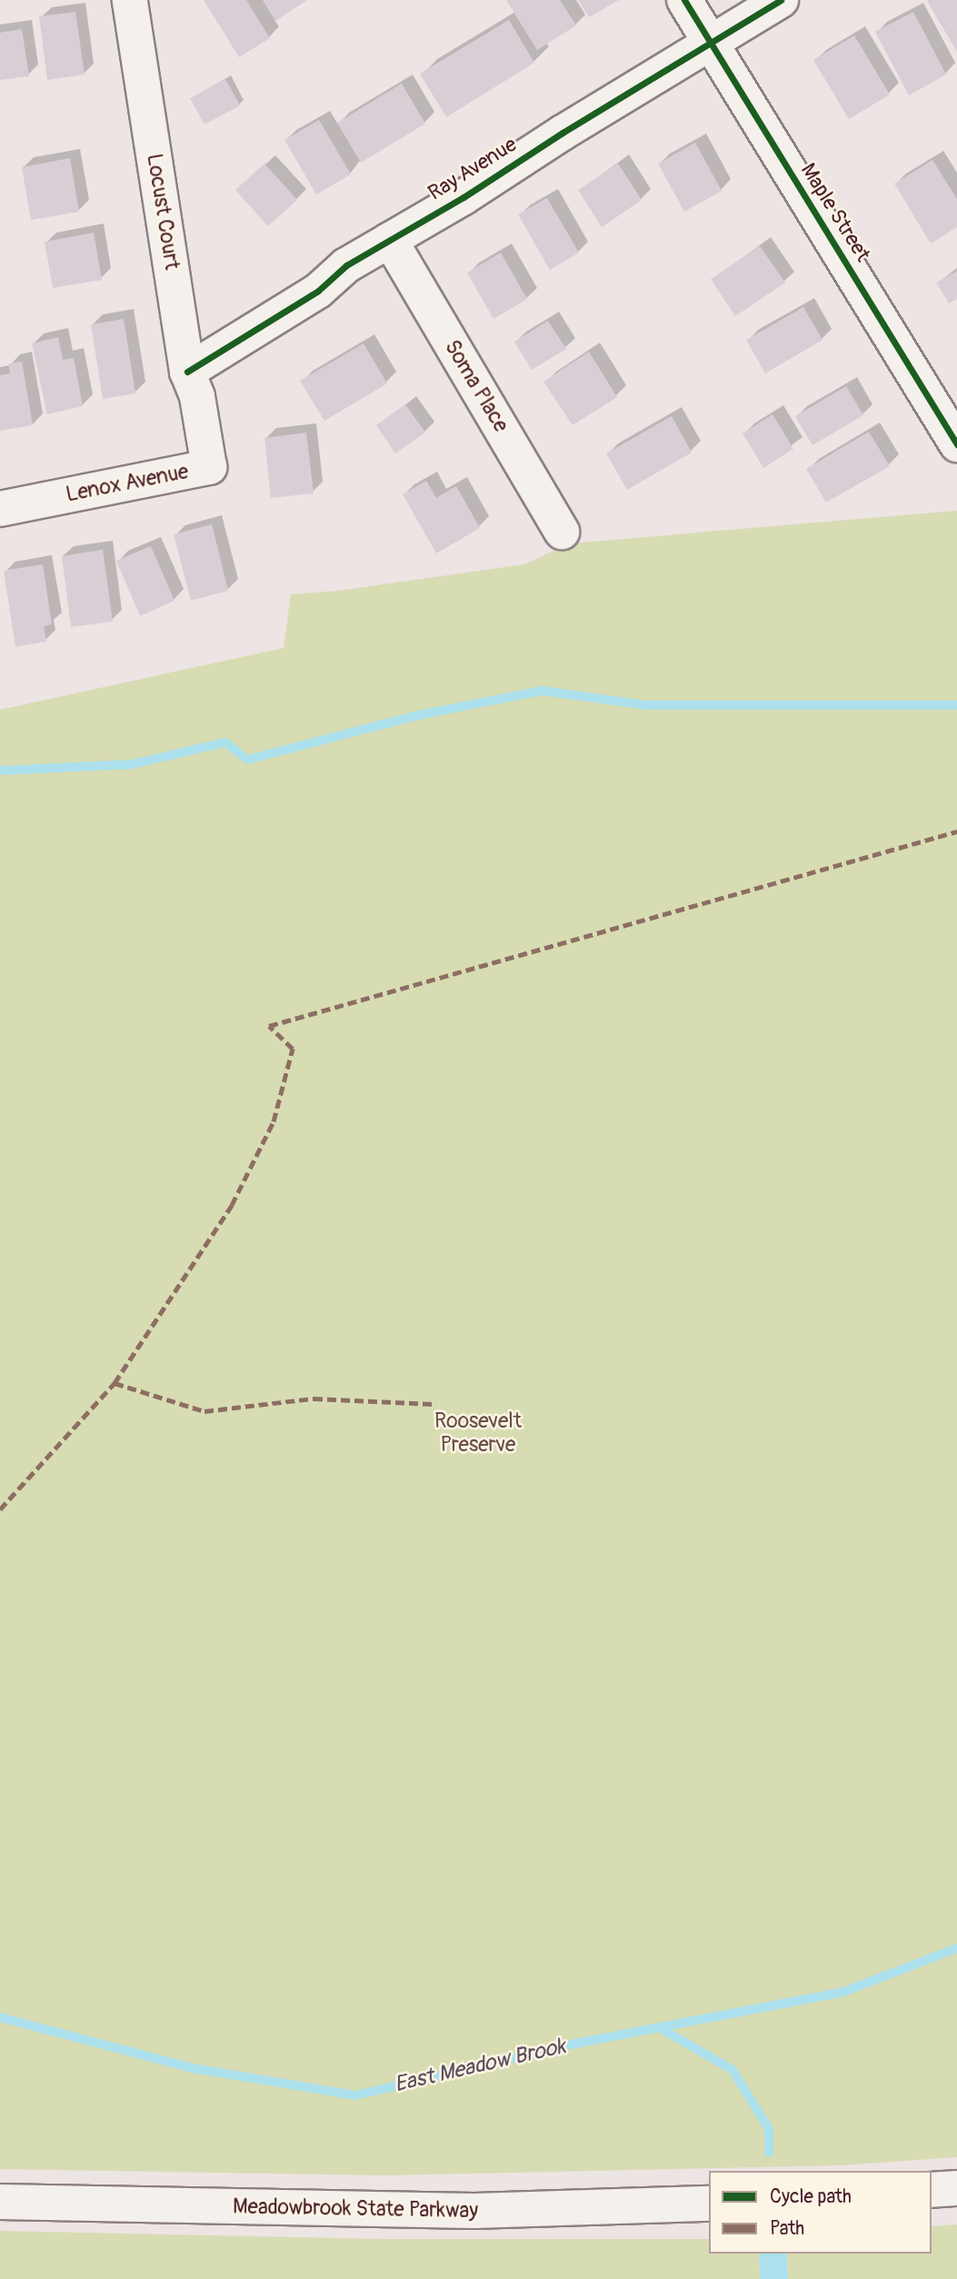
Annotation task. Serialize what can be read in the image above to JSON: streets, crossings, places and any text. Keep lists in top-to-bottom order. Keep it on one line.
{"streets":{"main road":["Ray Avenue","Locust Court","Maple Street","Soma Place","Lenox Avenue","Meadowbrook State Parkway"]},"crossings":[["Ray Avenue","Locust Court"],["Ray Avenue","Maple Street"],["Ray Avenue","Soma Place"],["Locust Court","Lenox Avenue"]],"water":["East Meadow Brook"],"parks":["Roosevelt Preserve"],"legend":["Cycle path","Path"]}
